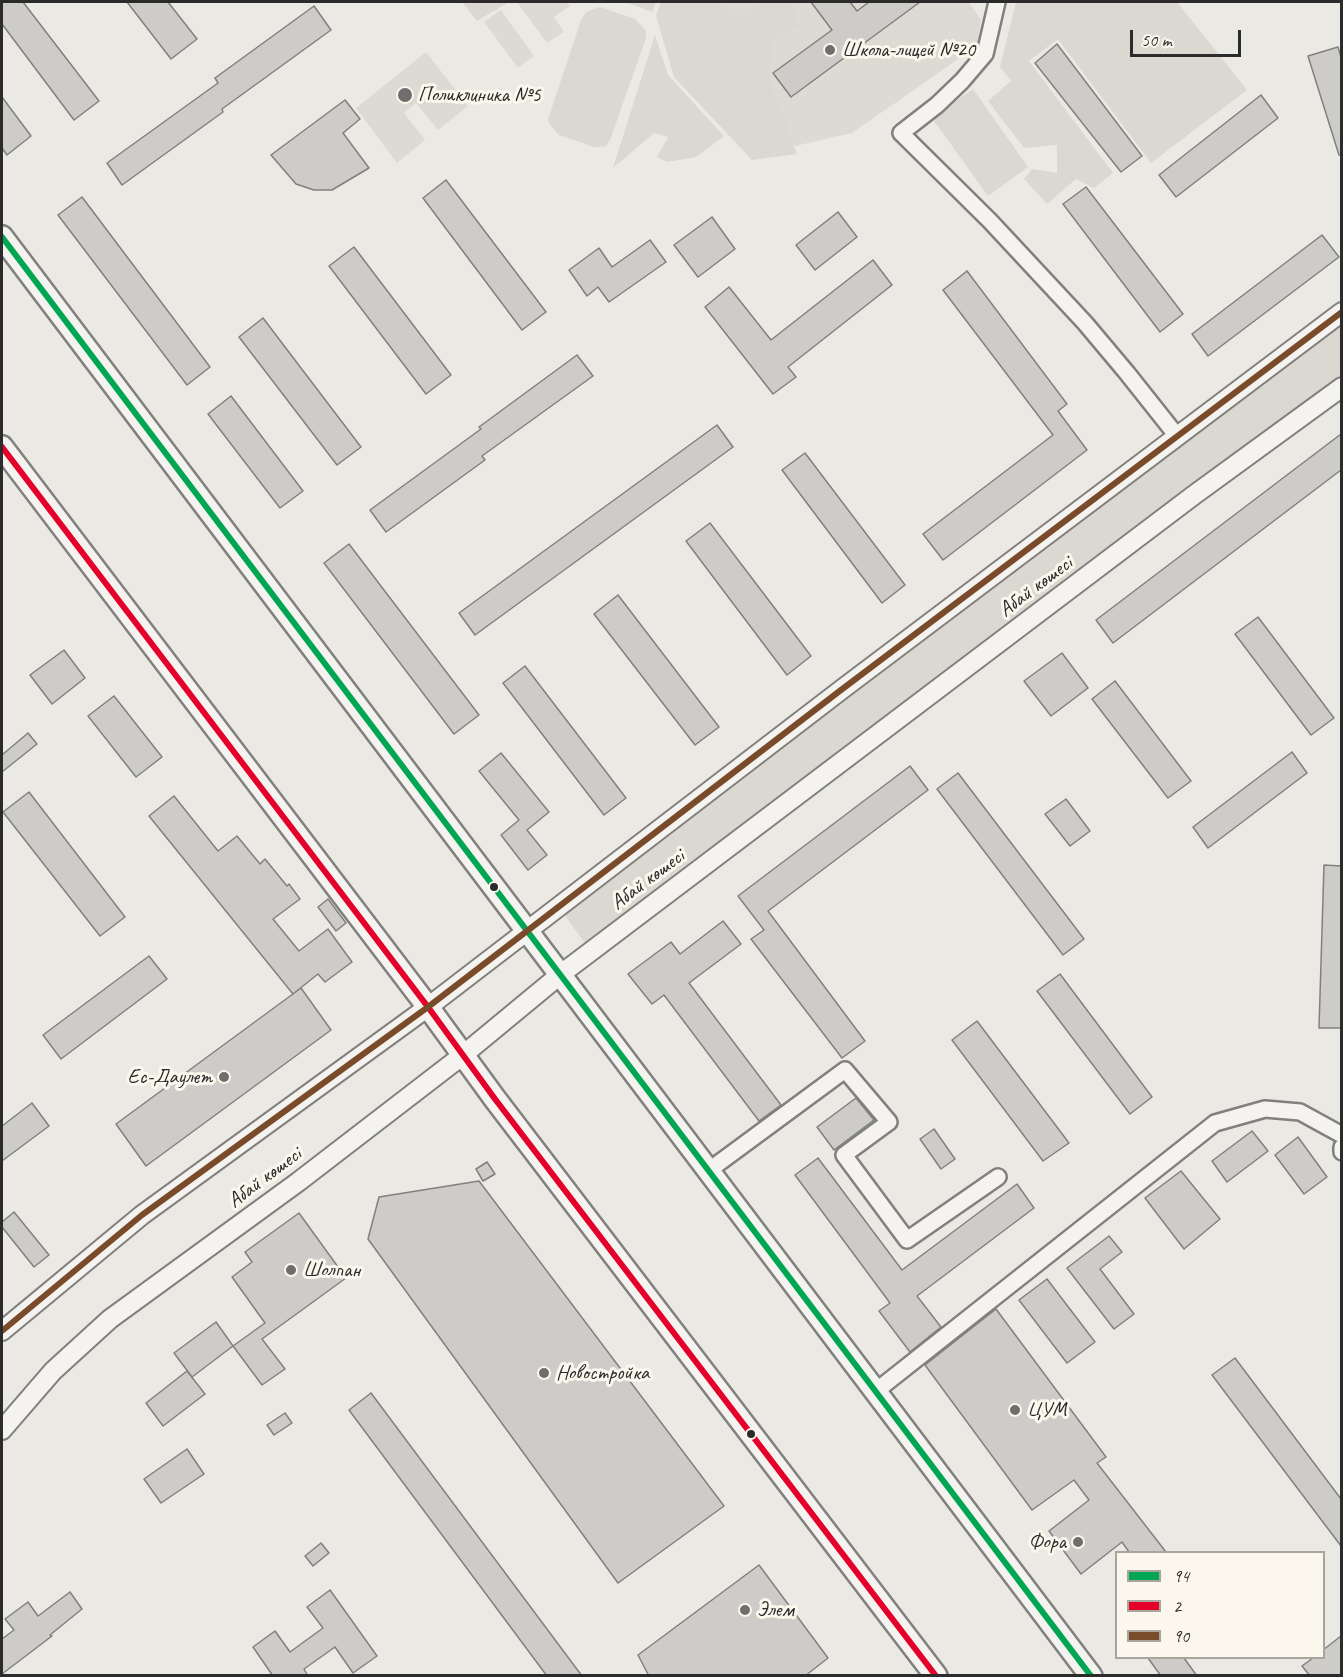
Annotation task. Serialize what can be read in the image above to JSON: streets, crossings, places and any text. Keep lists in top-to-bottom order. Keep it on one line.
{"streets":{"street":["Абай көшесі"]},"places":["Школа-лицей №20","Поликлиника №5","Ес-Даулет","Шолпан","Новостройка","ЦУМ","Фора","Элем"],"lines":["transit line 94","transit line 90","transit line 2"],"legend":["94","2","90"],"scale_bar":"50 m"}
